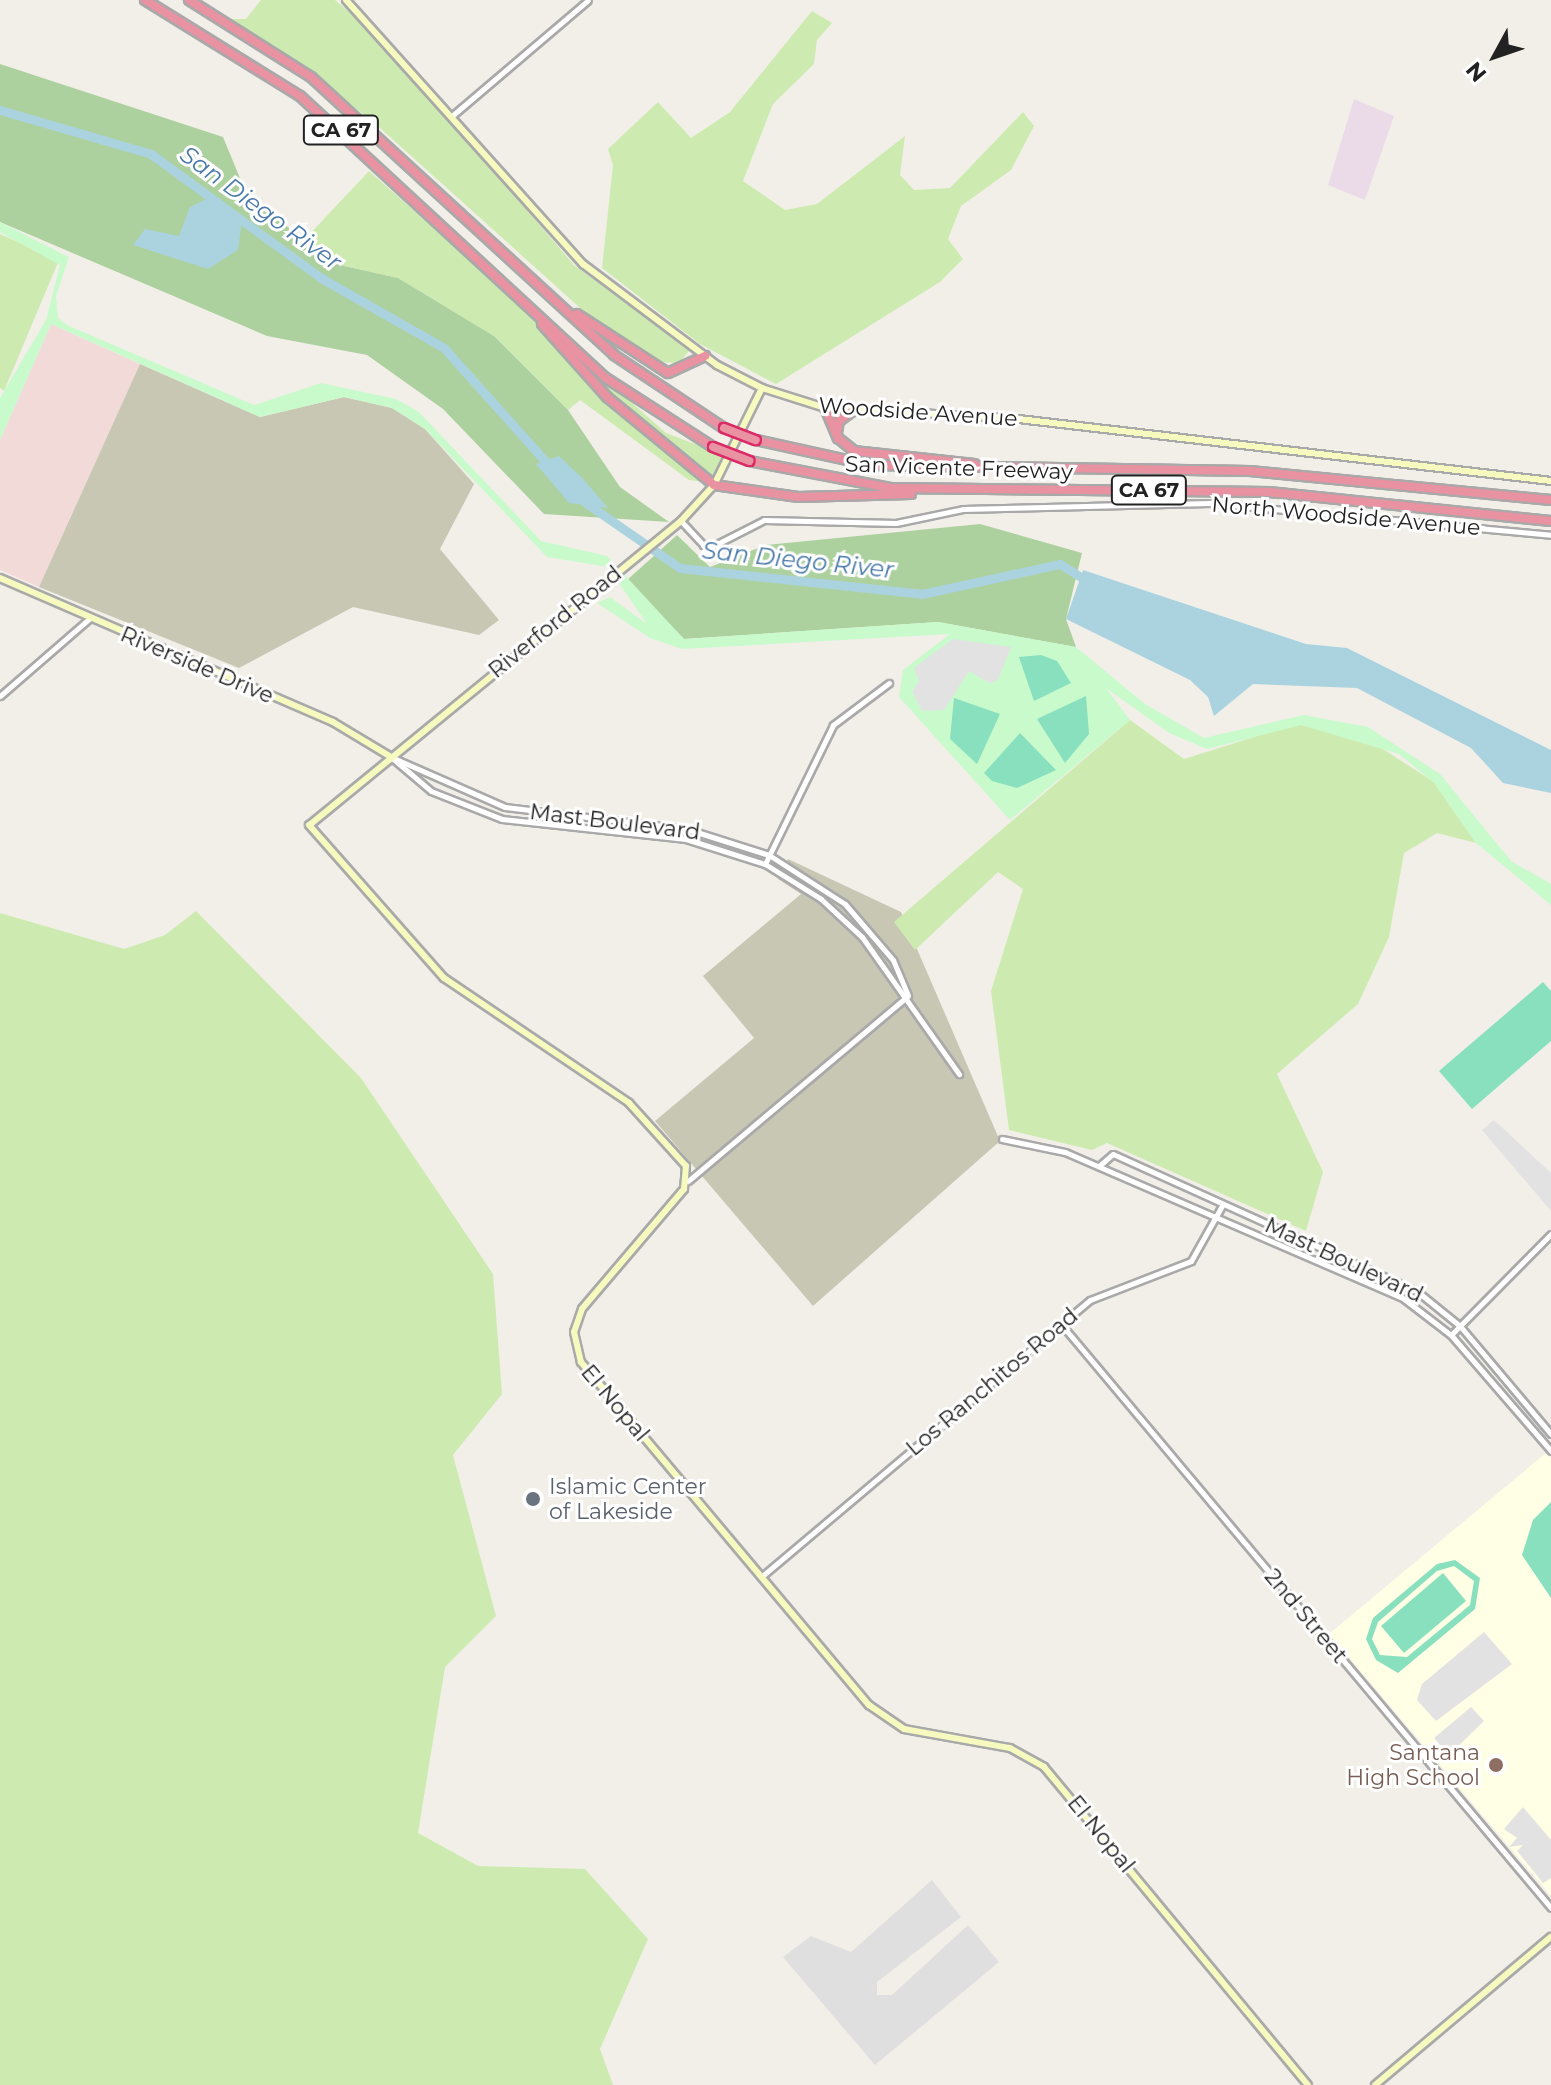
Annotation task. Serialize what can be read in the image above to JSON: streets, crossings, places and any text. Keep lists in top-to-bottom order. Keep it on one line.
{"streets":{"highway":["CA 67","San Vicente Freeway"],"main road":["Woodside Avenue","Riverford Road","Riverside Drive","El Nopal"],"street":["North Woodside Avenue","Mast Boulevard","Los Ranchitos Road","2nd Street"]},"crossings":[["Woodside Avenue","Riverford Road"],["North Woodside Avenue","Riverford Road"],["Riverford Road","Riverside Drive"],["Riverford Road","Mast Boulevard"],["Riverford Road","El Nopal"],["Riverside Drive","Mast Boulevard"],["Mast Boulevard","Los Ranchitos Road"],["Los Ranchitos Road","El Nopal"],["Los Ranchitos Road","2nd Street"]],"water":["San Diego River"],"places":["Islamic Center of Lakeside","Santana High School"],"north":"bottom left"}
